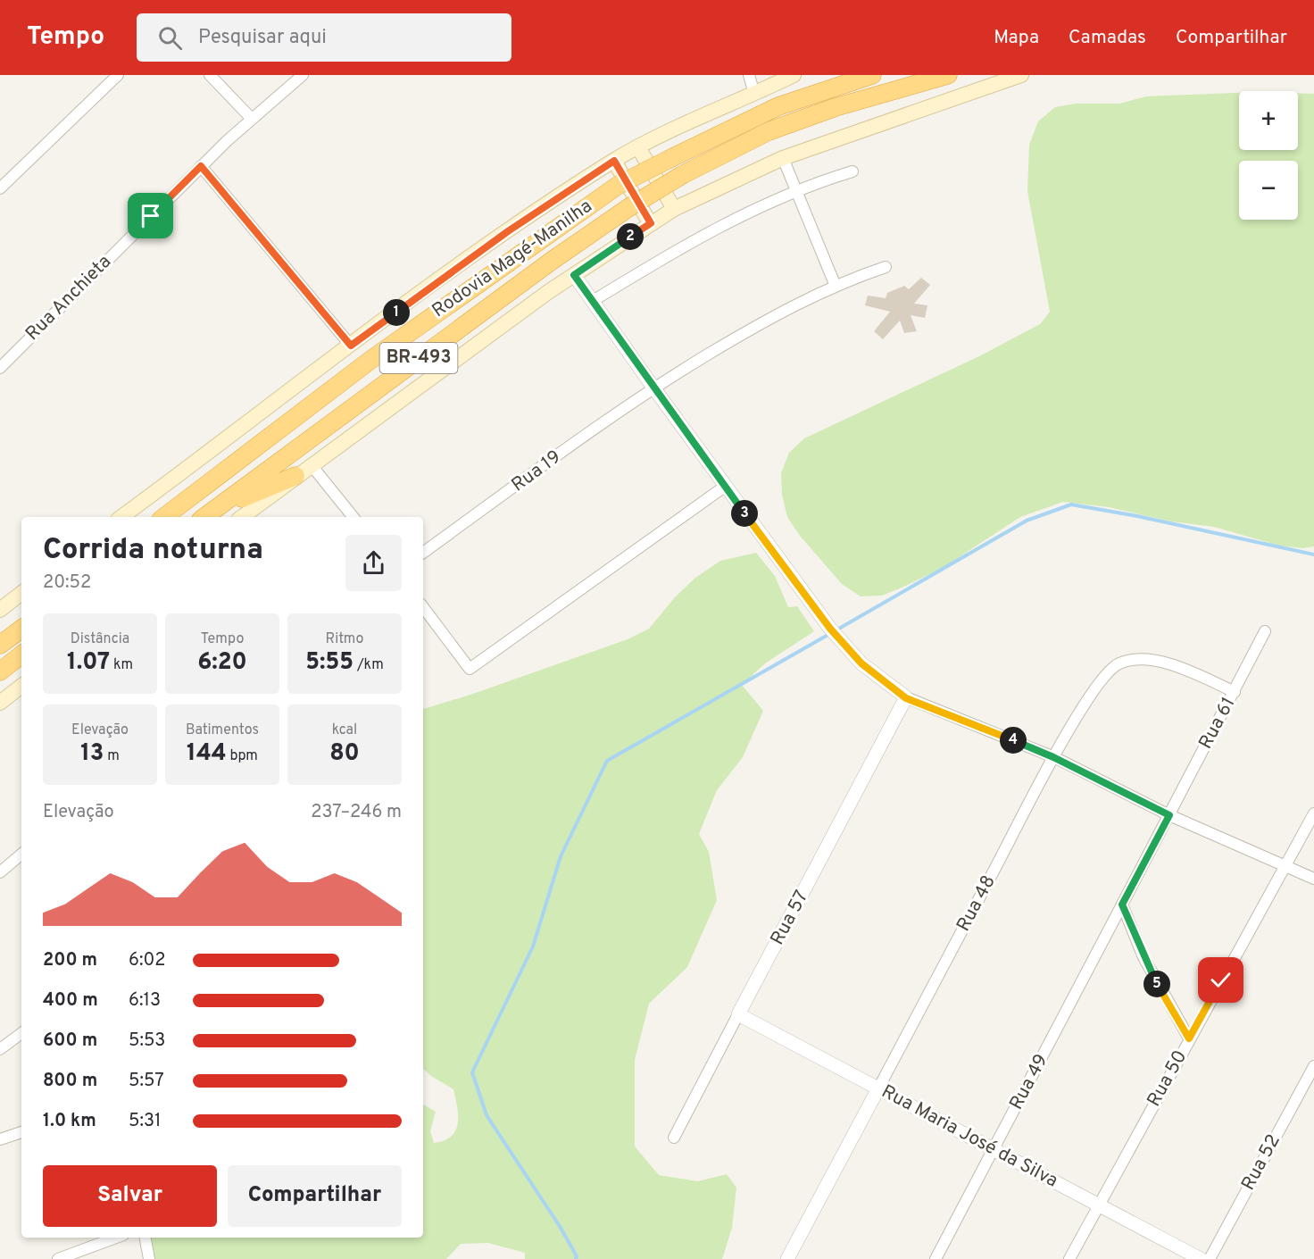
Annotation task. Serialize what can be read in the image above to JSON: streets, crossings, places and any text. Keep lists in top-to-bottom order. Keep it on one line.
{"streets":{"highway":["Rodovia Magé-Manilha","BR-493"],"street":["Rua Anchieta","Rua 19","Rua 61","Rua 48","Rua 57","Rua 50","Rua 49","Rua Maria José da Silva","Rua 52"]},"crossings":[["Rua 61","Rua 48"],["Rua 61","Rua 49"],["Rua 48","Rua Maria José da Silva"],["Rua 57","Rua Maria José da Silva"],["Rua 50","Rua Maria José da Silva"],["Rua 49","Rua Maria José da Silva"]],"page":{"header":"Tempo","search":"Pesquisar aqui","nav":["Mapa","Camadas","Compartilhar"],"map_buttons":["+","−"],"pins":["2","1","3","4","5"],"heading":["Corrida noturna","20:52"],"stats":[["Distância","1.07 km"],["Tempo","6:20"],["Ritmo","5:55 /km"],["Elevação","13 m"],["Batimentos","144 bpm"],["kcal","80"]],"chart":["Elevação","237–246 m"],"list":[{"name":"200 m","note":"6:02"},{"name":"400 m","note":"6:13"},{"name":"600 m","note":"5:53"},{"name":"800 m","note":"5:57"},{"name":"1.0 km","note":"5:31"}],"buttons":["Salvar","Compartilhar"]}}
